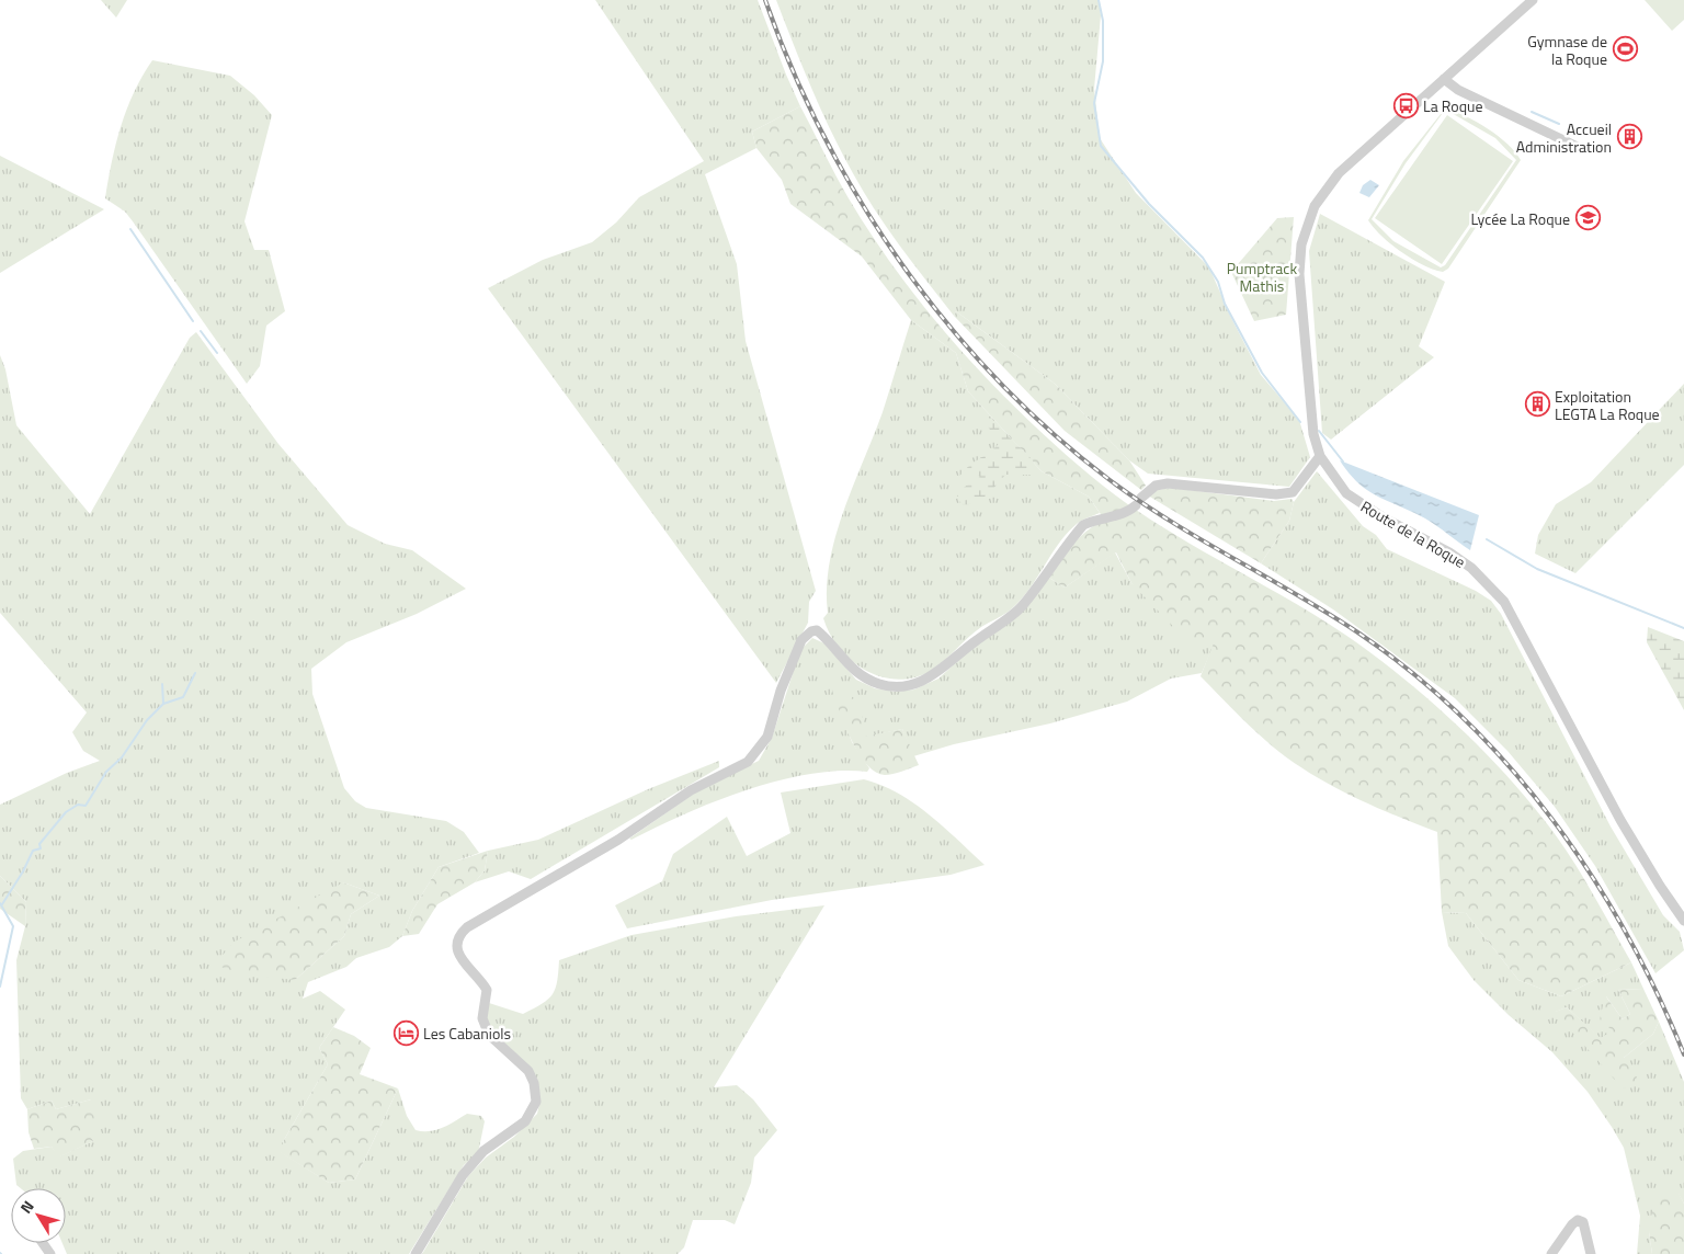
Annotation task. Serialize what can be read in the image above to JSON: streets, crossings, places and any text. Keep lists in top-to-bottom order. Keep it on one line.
{"streets":{"street":["Route de la Roque"]},"parks":["Pumptrack Mathis"],"places":{"sports":["Gymnase de la Roque"],"bus stop":["La Roque"],"building":["Accueil Administration","Exploitation LEGTA La Roque"],"school or university":["Lycée La Roque"],"hotel":["Les Cabaniols"]},"north":"top left"}
